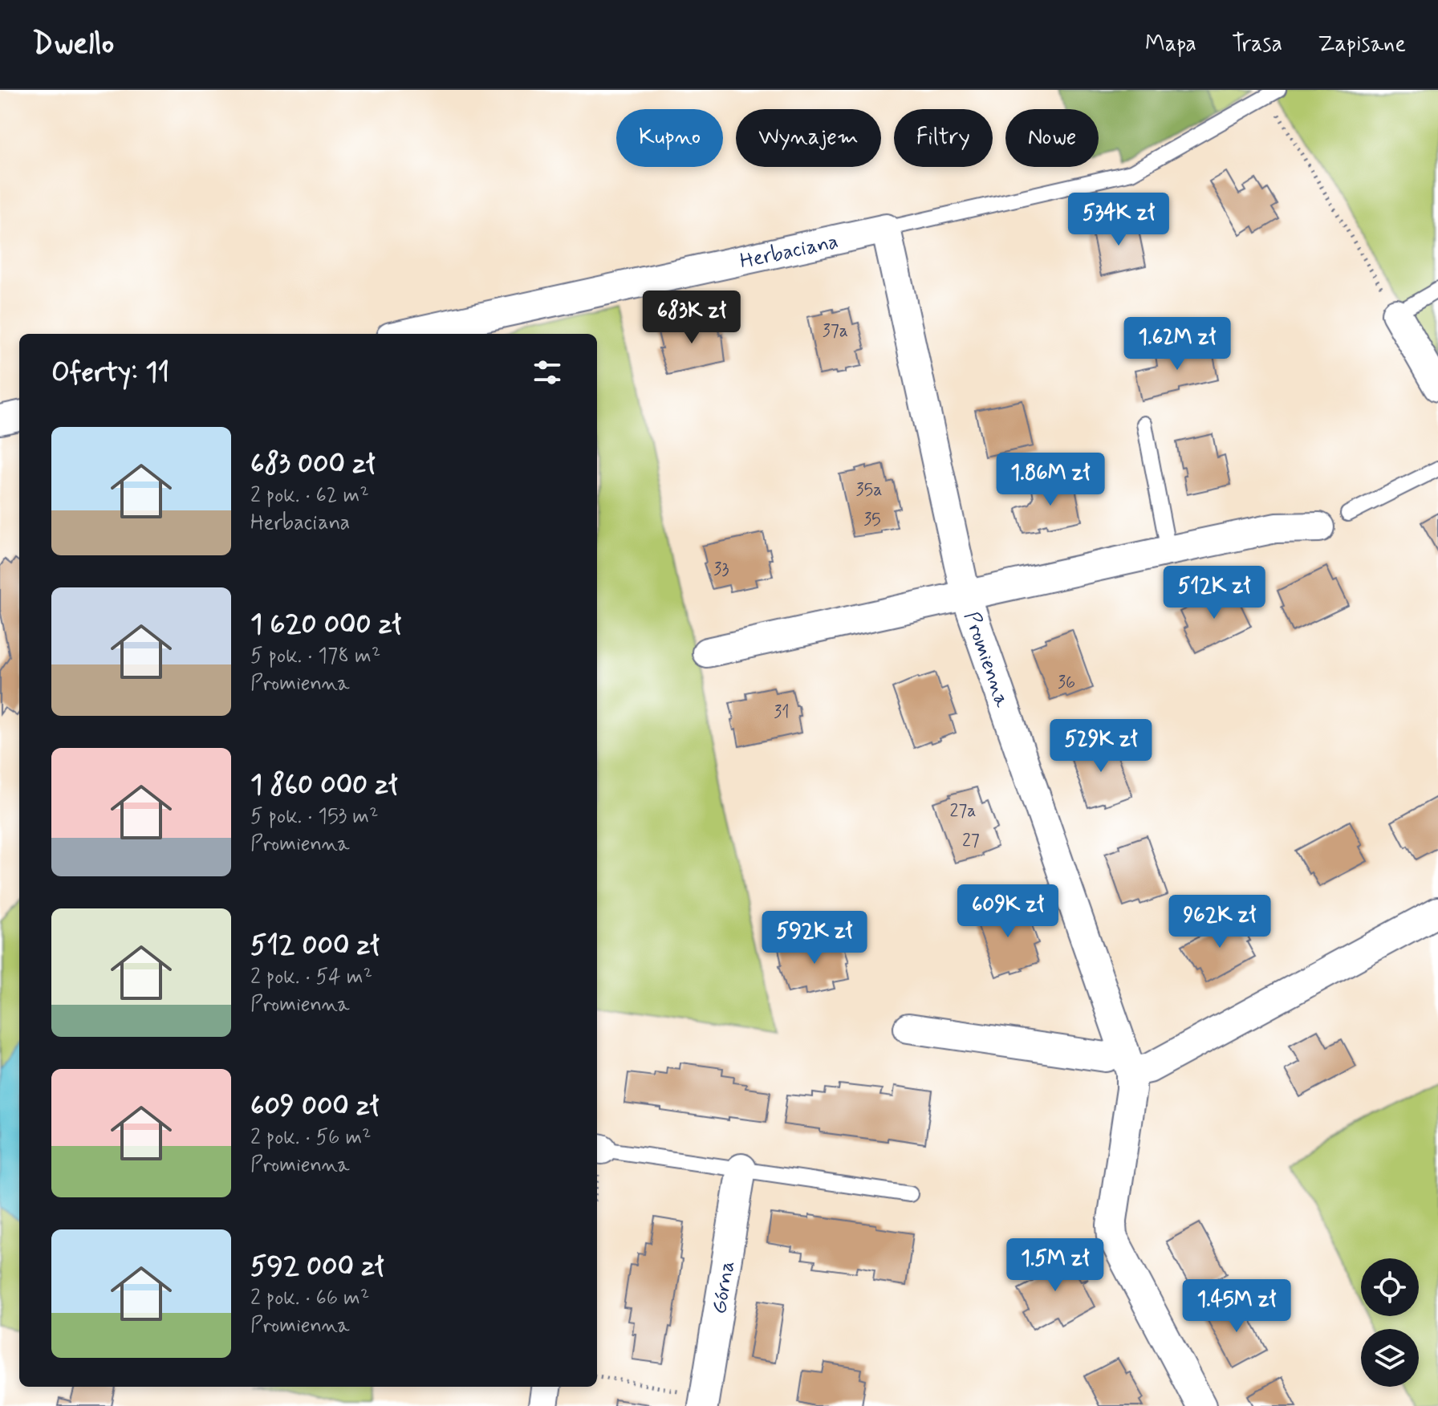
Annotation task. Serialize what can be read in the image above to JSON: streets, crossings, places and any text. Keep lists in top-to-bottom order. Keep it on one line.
{"streets":{"street":["Herbaciana","Promienna","Górna"]},"crossings":[["Herbaciana","Promienna"]],"house_numbers":["37a","35a","35","33","36","31","27a","27"],"page":{"header":"Dwello","nav":["Mapa","Trasa","Zapisane"],"chip":["Kupno","Wynajem","Filtry","Nowe"],"price":["534K zł","683K zł","1.62M zł","1.86M zł","512K zł","529K zł","609K zł","962K zł","592K zł","1.5M zł","1.45M zł"],"heading":"Oferty: 11","list":[{"name":"683 000 zł","note":"2 pok. · 62 m² · Herbaciana"},{"name":"1 620 000 zł","note":"5 pok. · 178 m² · Promienna"},{"name":"1 860 000 zł","note":"5 pok. · 153 m² · Promienna"},{"name":"512 000 zł","note":"2 pok. · 54 m² · Promienna"},{"name":"609 000 zł","note":"2 pok. · 56 m² · Promienna"},{"name":"592 000 zł","note":"2 pok. · 66 m² · Promienna"}]}}
